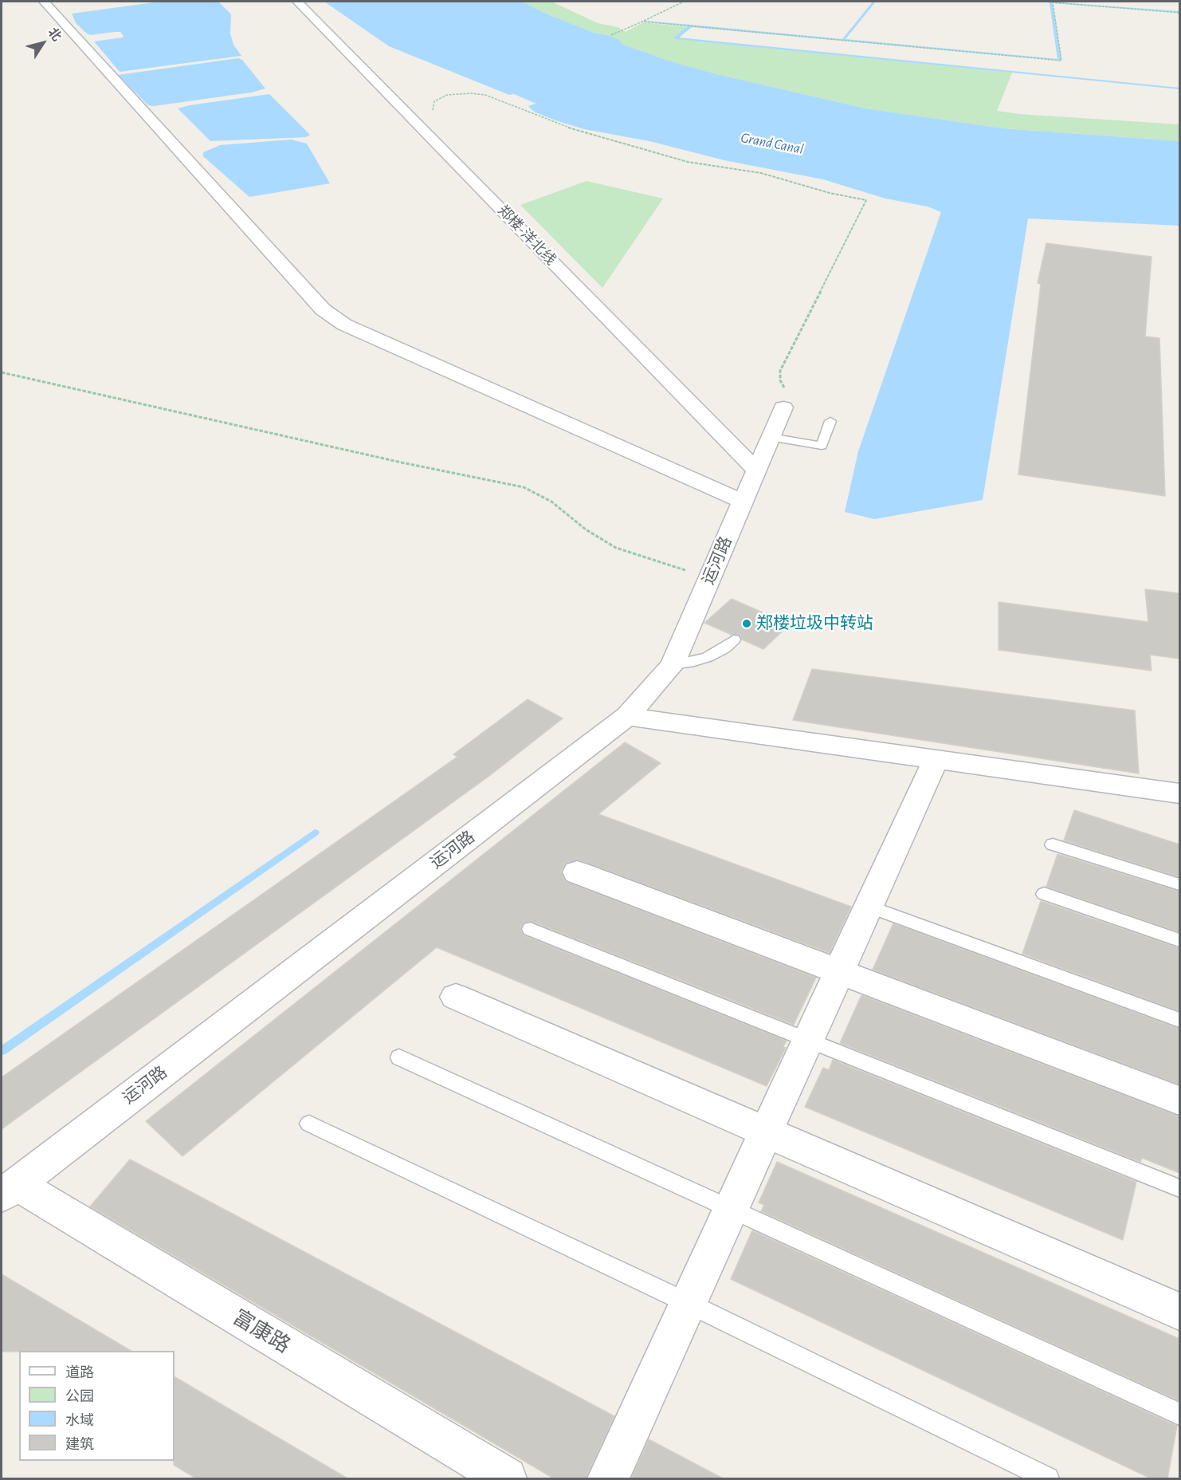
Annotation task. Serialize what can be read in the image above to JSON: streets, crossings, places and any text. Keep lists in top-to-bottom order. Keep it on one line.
{"streets":{"street":["郑楼-洋北线","运河路","富康路"]},"crossings":[["郑楼-洋北线","运河路"],["运河路","富康路"]],"water":["Grand Canal"],"places":["郑楼垃圾中转站"],"legend":["道路","公园","水域","建筑"],"north":"top right"}
